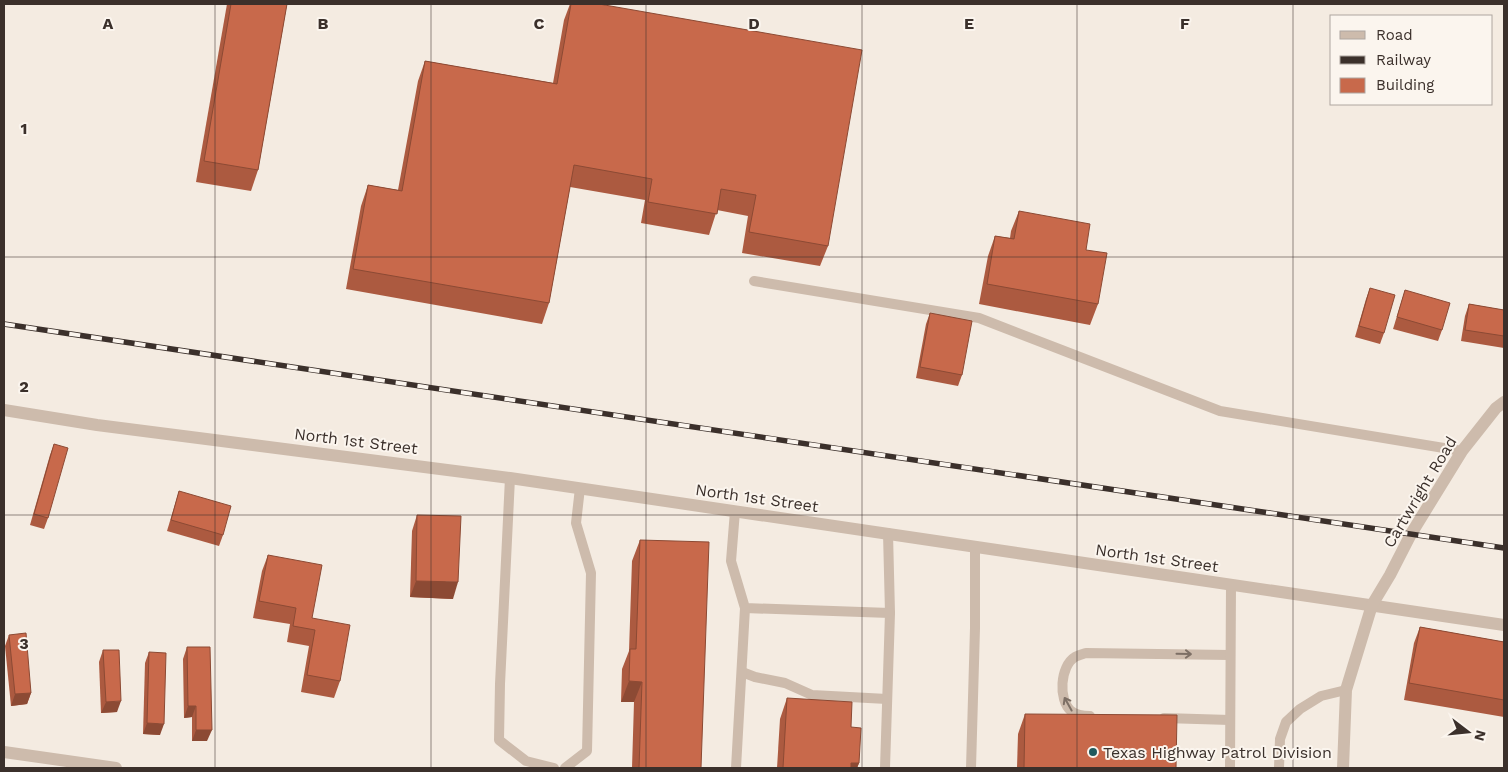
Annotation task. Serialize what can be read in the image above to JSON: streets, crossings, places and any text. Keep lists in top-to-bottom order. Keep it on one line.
{"streets":{"street":["North 1st Street","Cartwright Road"]},"crossings":[["North 1st Street","Cartwright Road"]],"places":["Texas Highway Patrol Division"],"legend":["Road","Railway","Building"],"north":"right","grid":{"columns":["A","B","C","D","E","F"],"rows":["1","2","3"]}}
